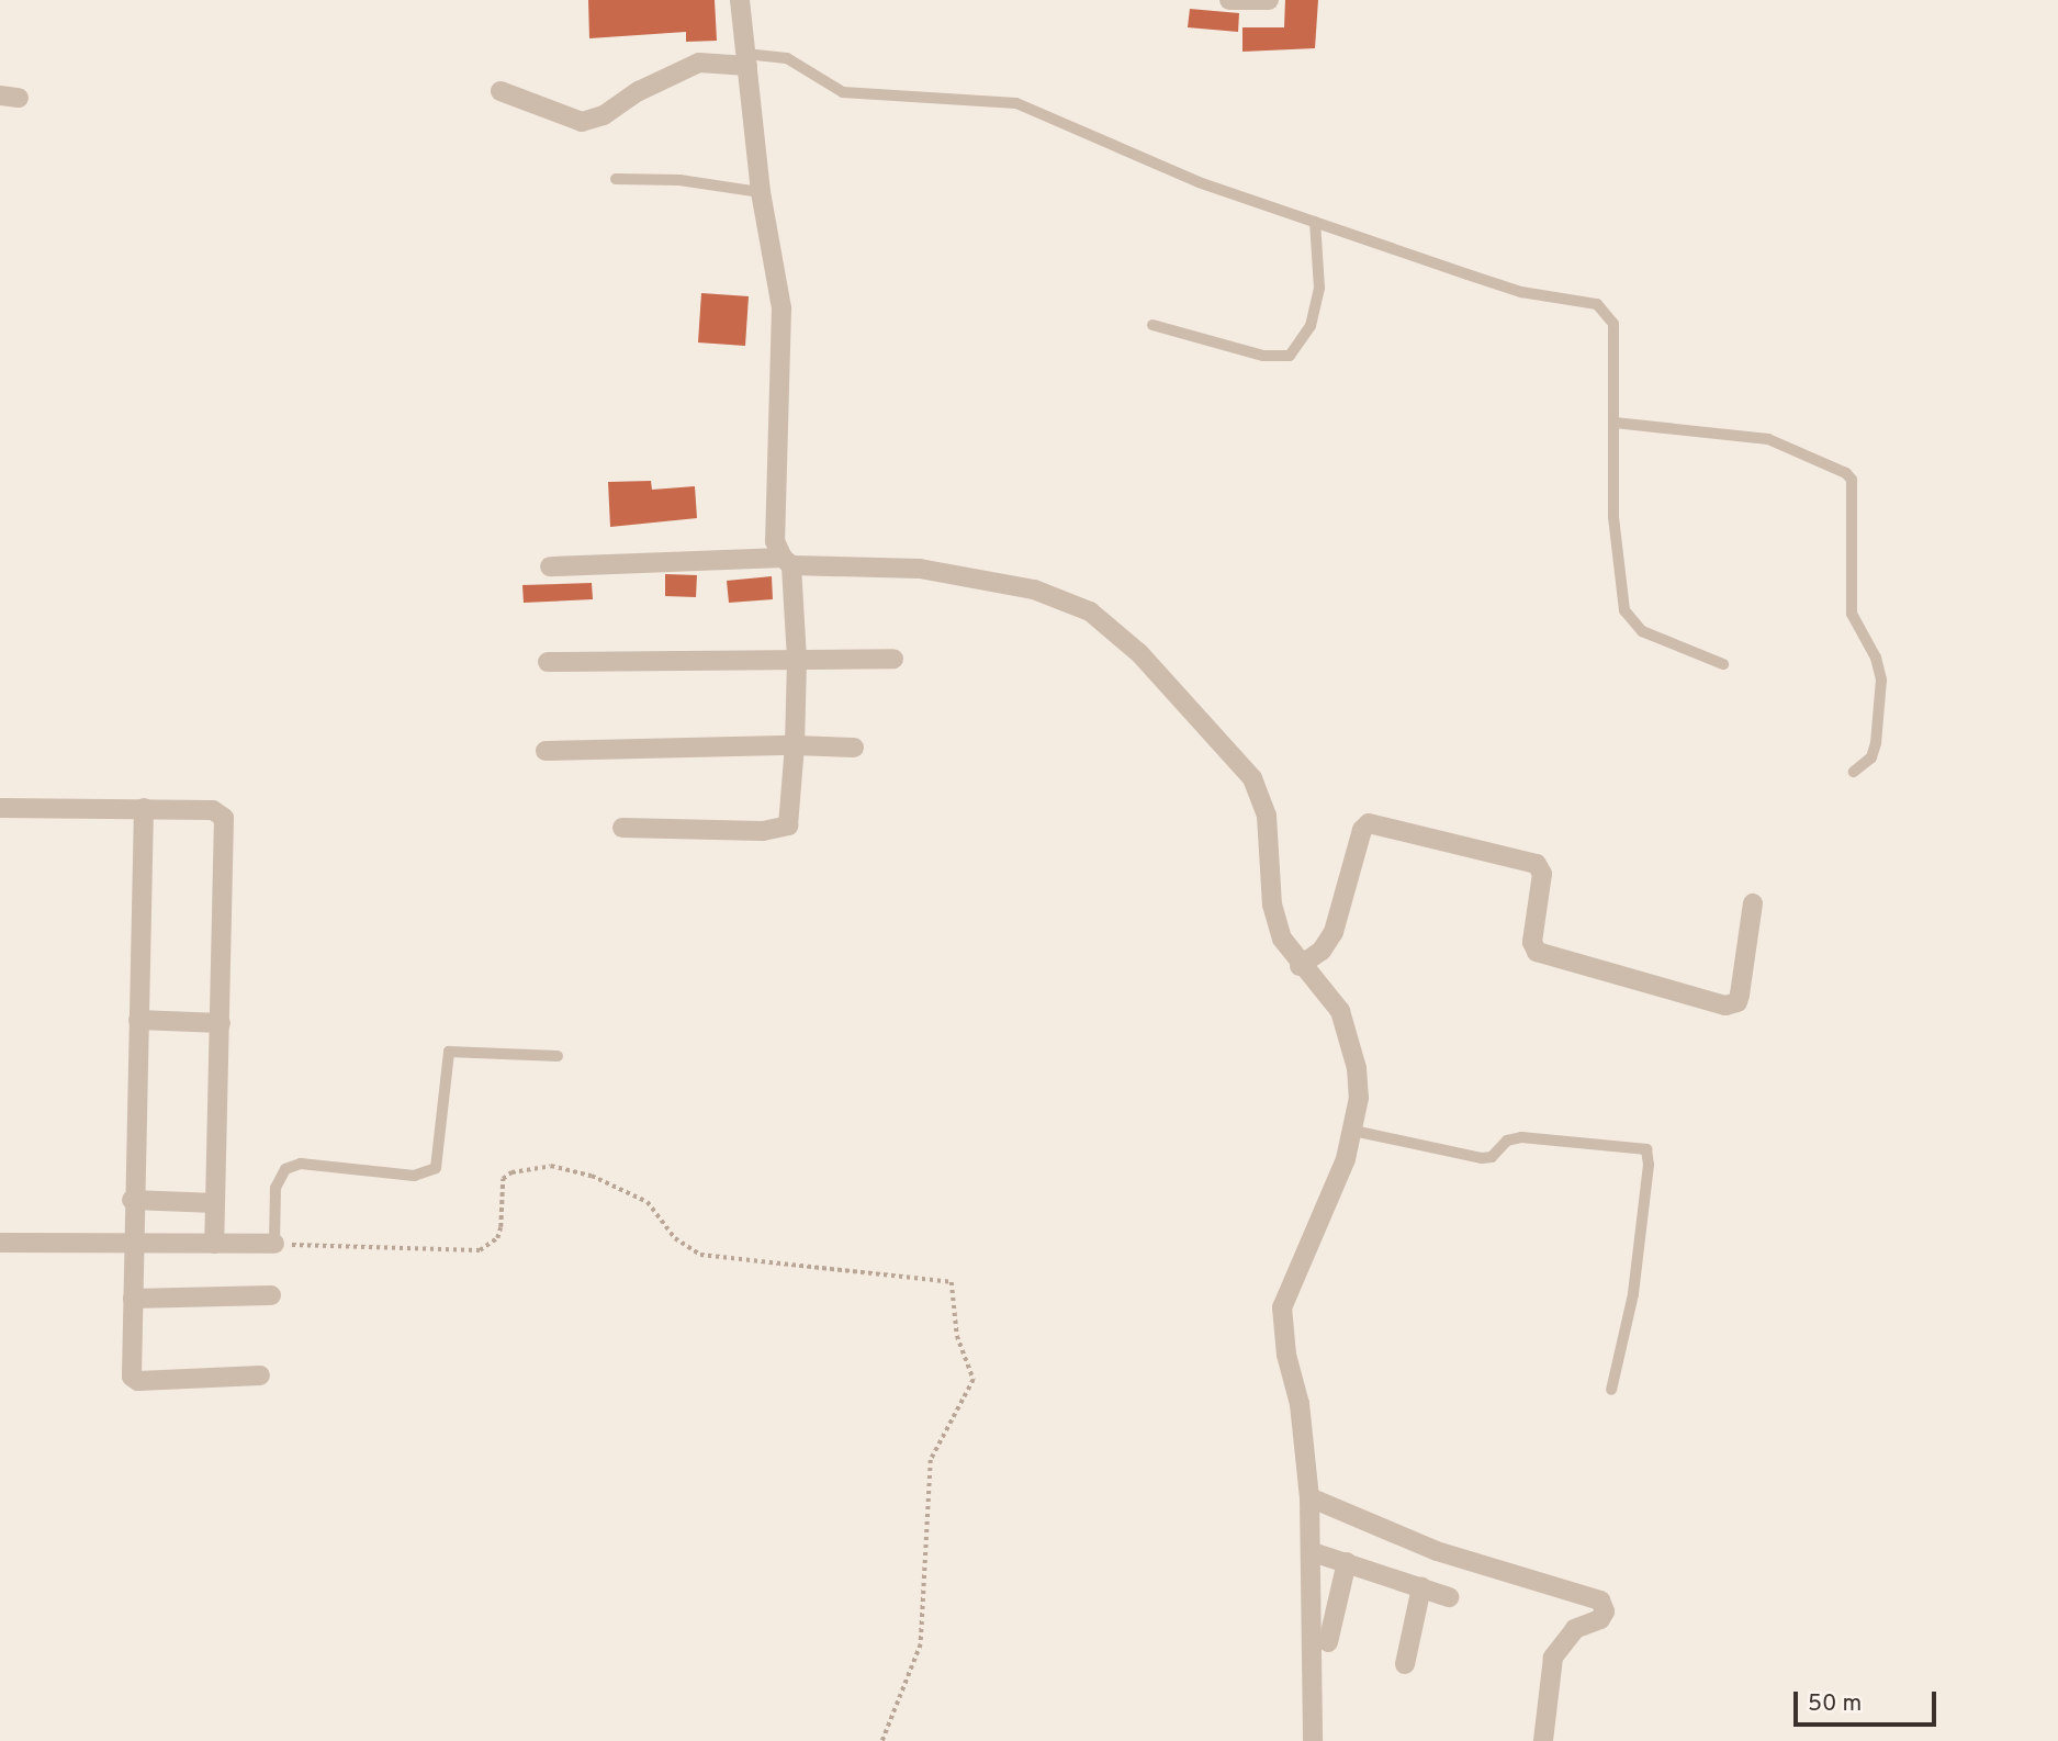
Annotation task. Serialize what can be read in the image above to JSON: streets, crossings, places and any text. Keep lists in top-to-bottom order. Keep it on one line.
{"scale_bar":"50 m"}
